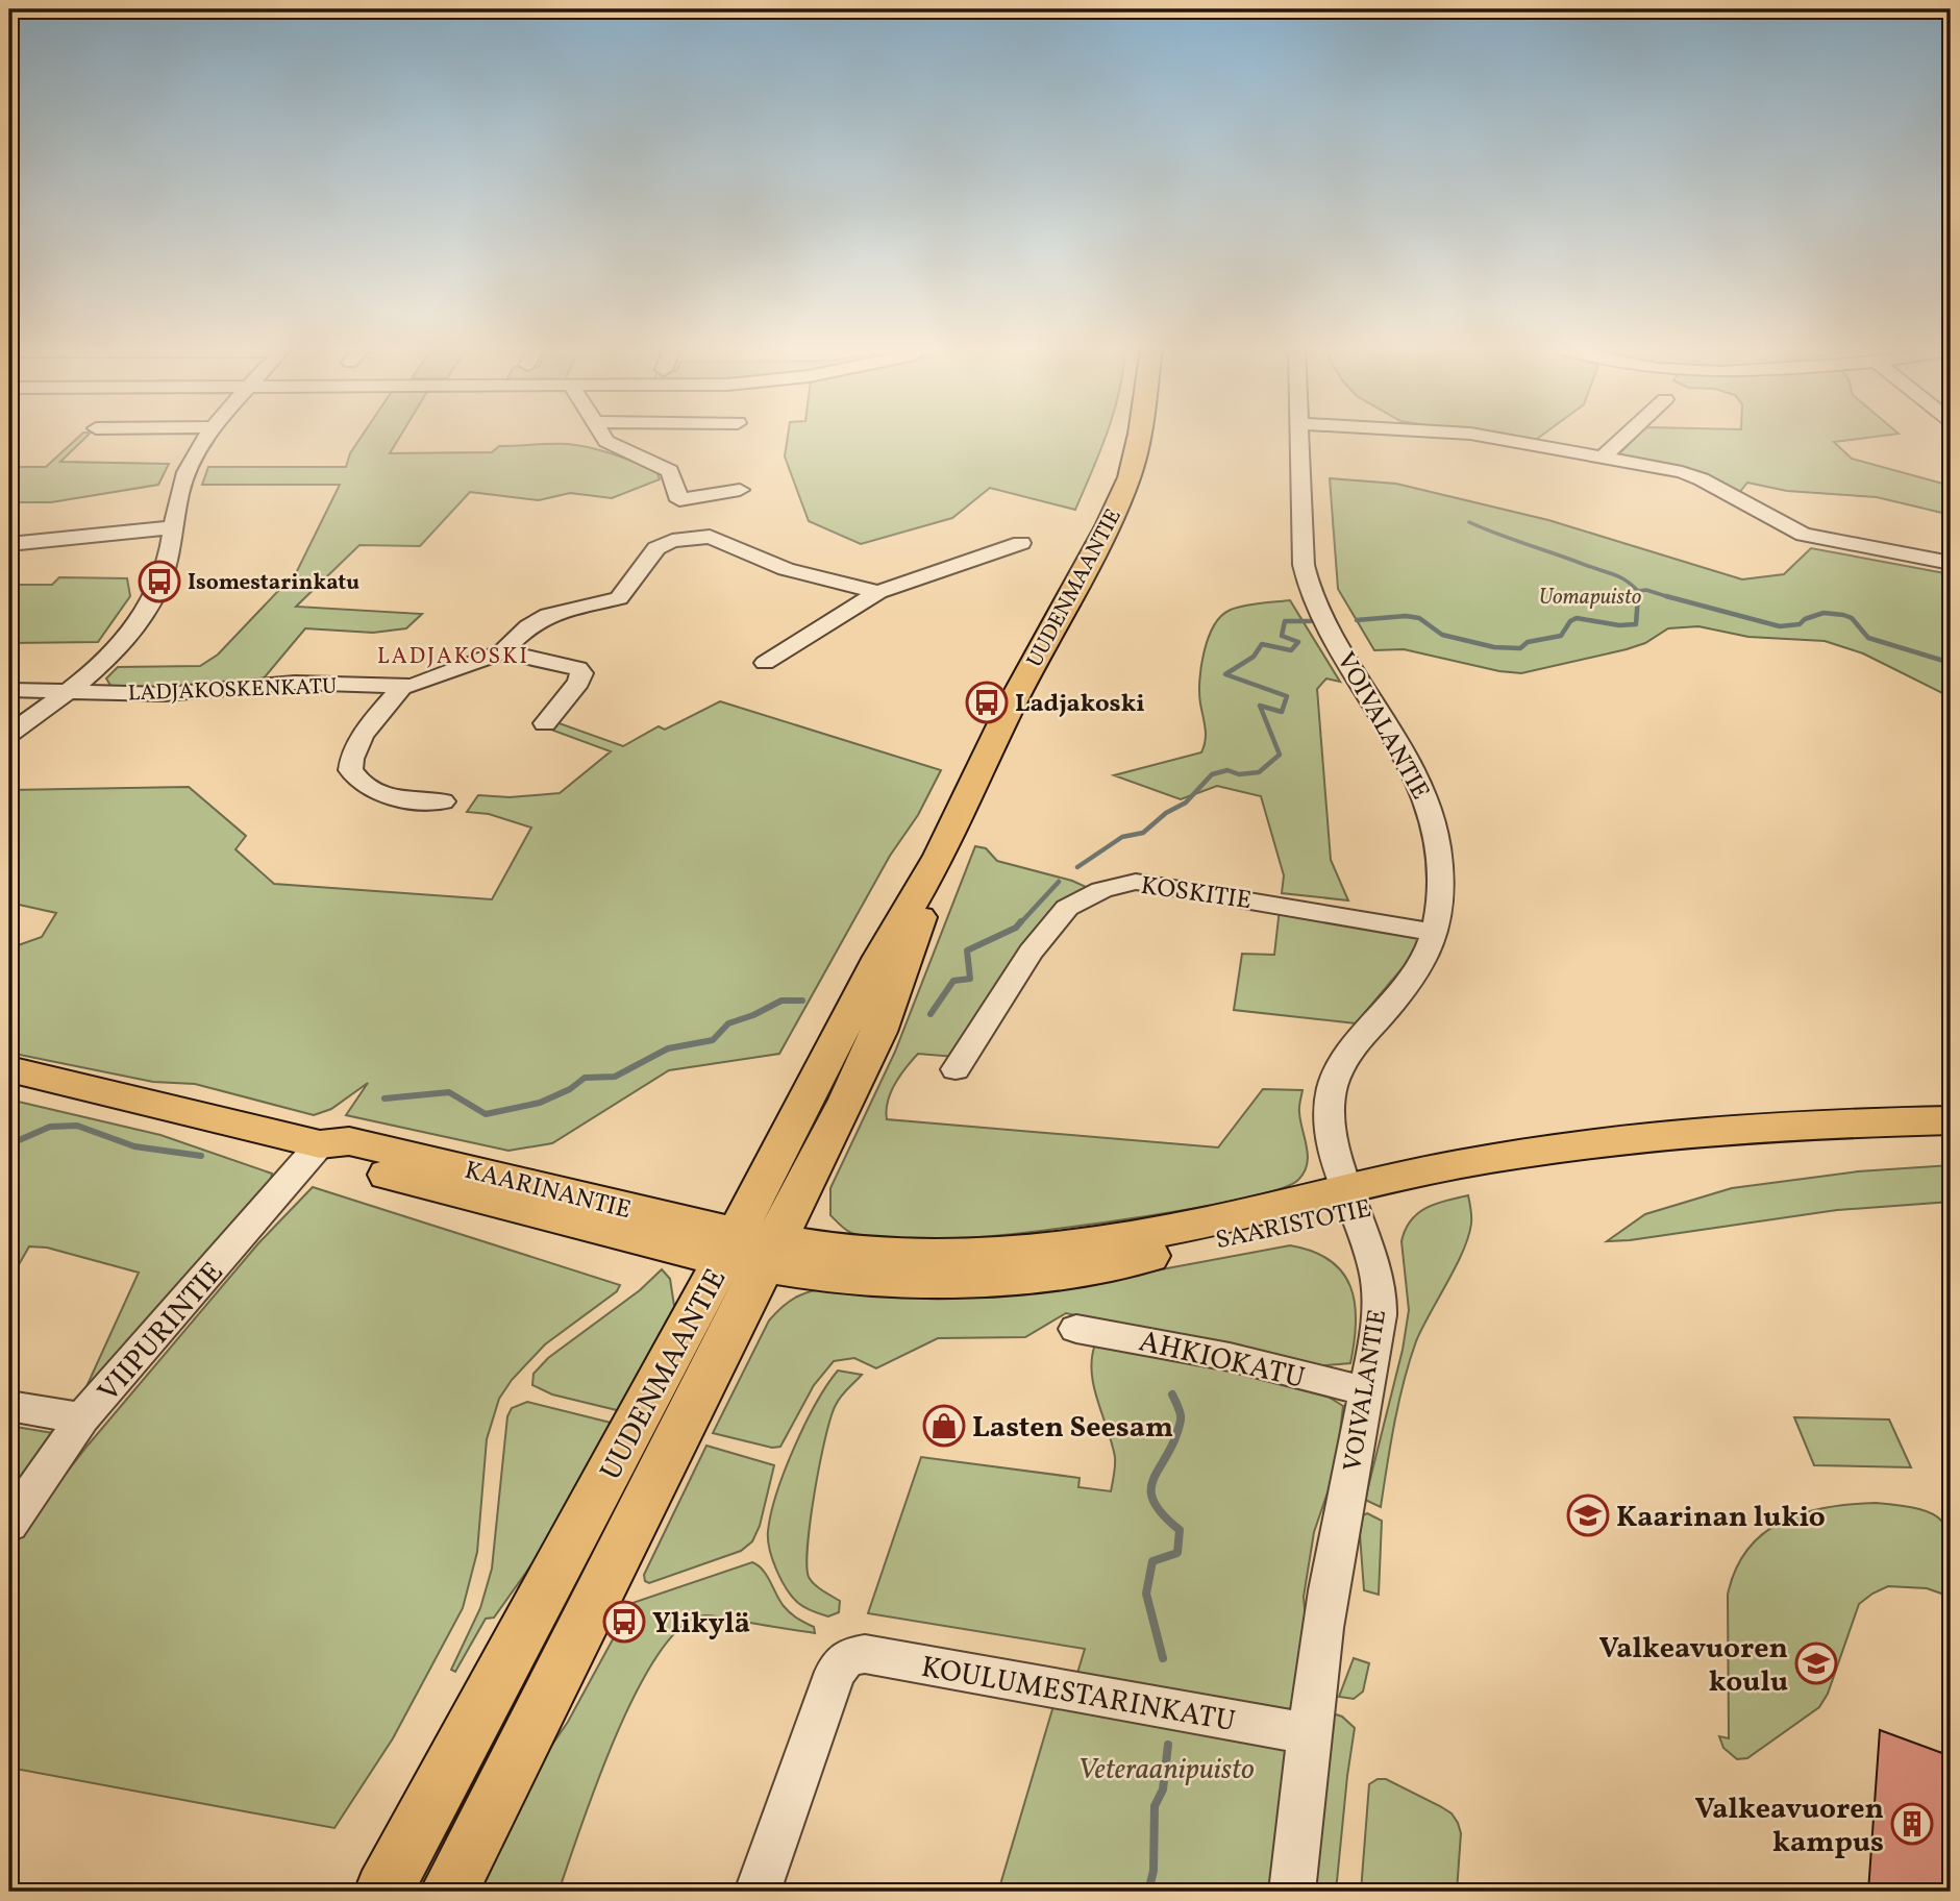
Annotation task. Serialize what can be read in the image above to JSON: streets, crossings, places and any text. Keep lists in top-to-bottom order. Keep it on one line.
{"streets":{"main road":["UUDENMAANTIE","KAARINANTIE","SAARISTOTIE"],"street":["LADJAKOSKENKATU","VOIVALANTIE","KOSKITIE","VIIPURINTIE","AHKIOKATU","KOULUMESTARINKATU"]},"crossings":[["UUDENMAANTIE","KAARINANTIE"],["UUDENMAANTIE","SAARISTOTIE"],["VOIVALANTIE","KOSKITIE"],["VOIVALANTIE","SAARISTOTIE"],["VOIVALANTIE","AHKIOKATU"],["VOIVALANTIE","KOULUMESTARINKATU"],["KAARINANTIE","SAARISTOTIE"],["KAARINANTIE","VIIPURINTIE"]],"districts":["LADJAKOSKI"],"parks":["Uomapuisto","Veteraanipuisto"],"places":{"bus stop":["Isomestarinkatu","Ladjakoski","Ylikylä"],"shop":["Lasten Seesam"],"school or university":["Kaarinan lukio","Valkeavuoren koulu"],"building":["Valkeavuoren kampus"]}}
